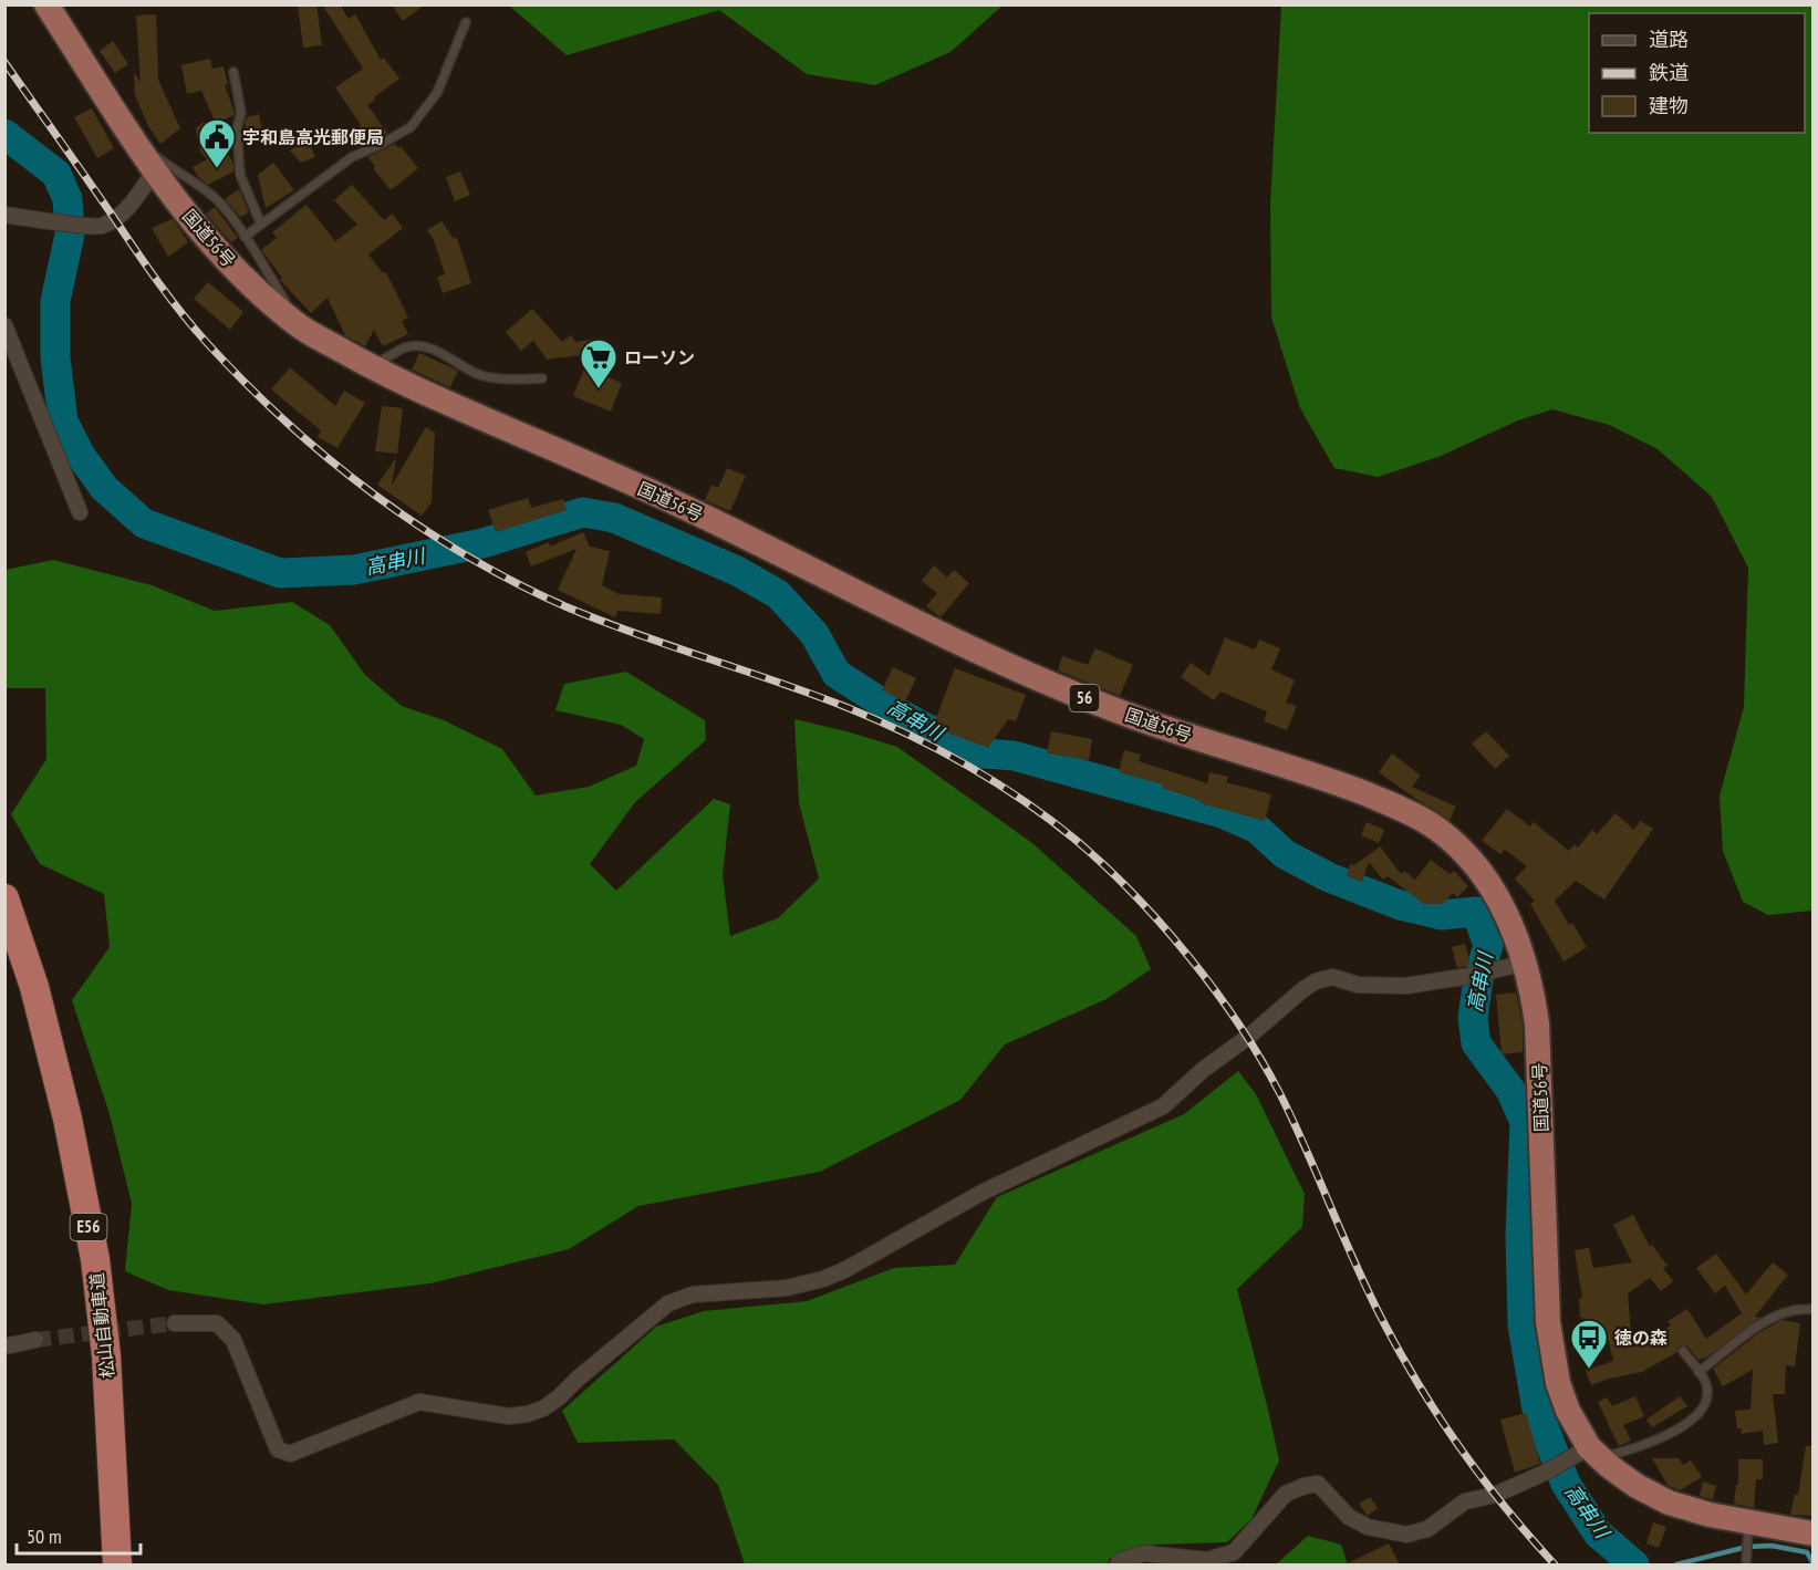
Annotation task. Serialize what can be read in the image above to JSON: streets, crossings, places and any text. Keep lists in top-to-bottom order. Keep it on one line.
{"streets":{"highway":["国道56号","56","E56","松山自動車道"]},"water":["高串川"],"places":{"public building":["宇和島高光郵便局"],"supermarket":["ローソン"],"bus stop":["徳の森"]},"legend":["道路","鉄道","建物"],"scale_bar":"50 m"}
